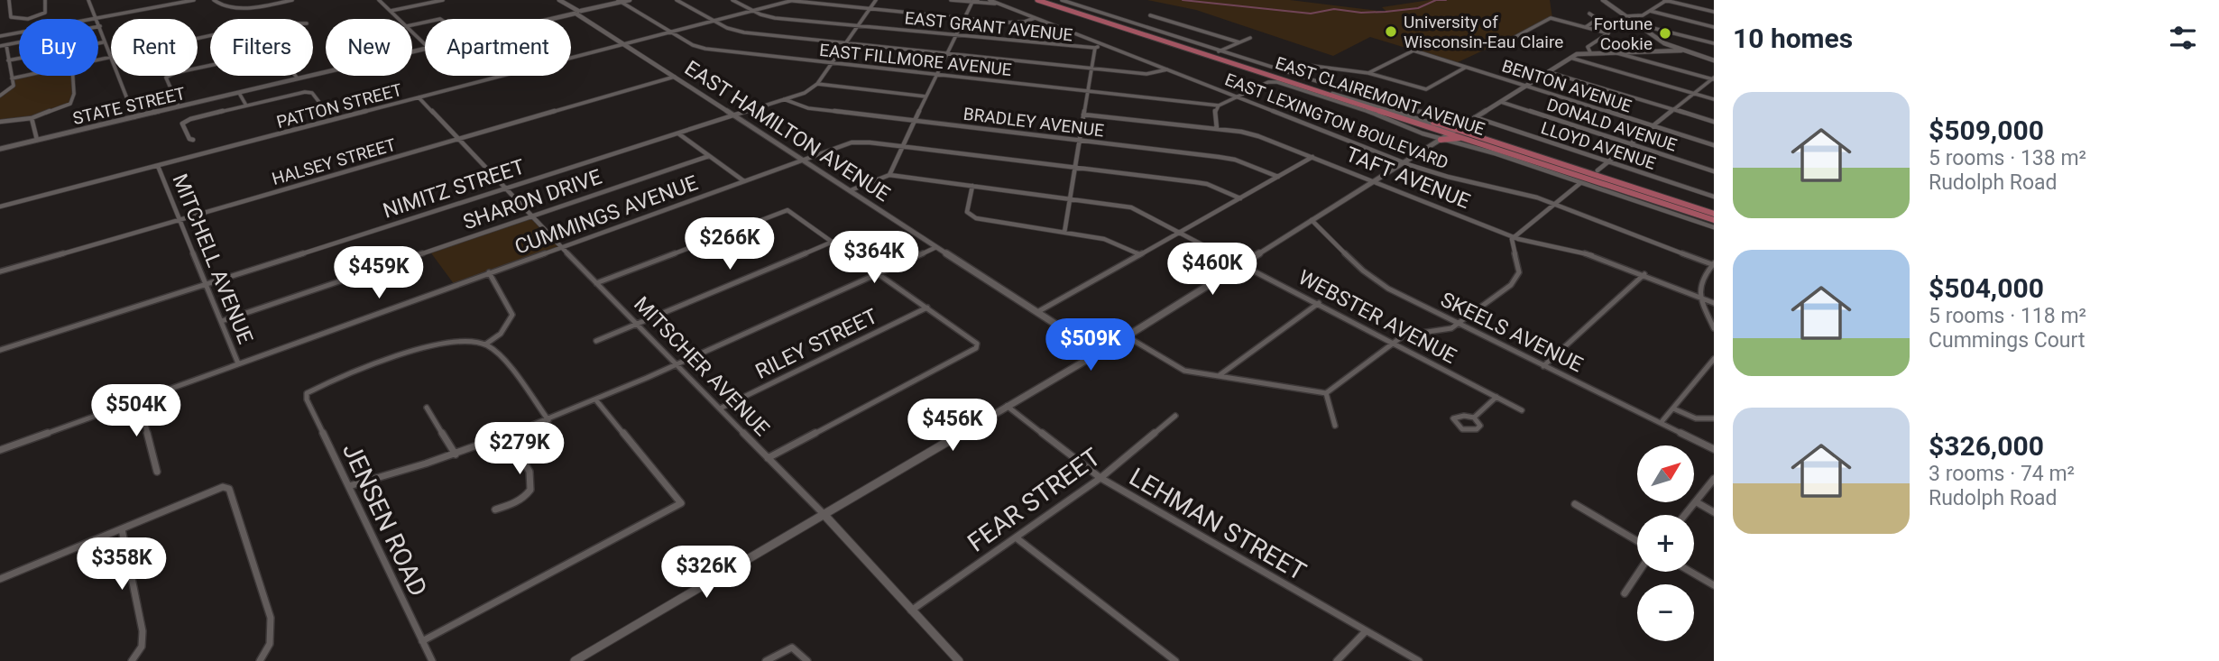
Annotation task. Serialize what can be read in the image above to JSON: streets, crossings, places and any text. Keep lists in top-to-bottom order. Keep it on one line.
{"streets":{"main road":["EAST CLAIREMONT AVENUE"],"street":["EAST GRANT AVENUE","EAST FILLMORE AVENUE","BENTON AVENUE","STATE STREET","PATTON STREET","EAST LEXINGTON BOULEVARD","BRADLEY AVENUE","DONALD AVENUE","EAST HAMILTON AVENUE","LLOYD AVENUE","HALSEY STREET","TAFT AVENUE","NIMITZ STREET","SHARON DRIVE","CUMMINGS AVENUE","MITCHELL AVENUE","WEBSTER AVENUE","SKEELS AVENUE","RILEY STREET","MITSCHER AVENUE","FEAR STREET","JENSEN ROAD","LEHMAN STREET"]},"crossings":[["EAST GRANT AVENUE","PATTON STREET"],["EAST GRANT AVENUE","NIMITZ STREET"],["EAST FILLMORE AVENUE","STATE STREET"],["EAST FILLMORE AVENUE","PATTON STREET"],["EAST FILLMORE AVENUE","NIMITZ STREET"],["STATE STREET","EAST HAMILTON AVENUE"],["PATTON STREET","EAST HAMILTON AVENUE"],["PATTON STREET","MITCHELL AVENUE"],["PATTON STREET","MITSCHER AVENUE"],["BRADLEY AVENUE","NIMITZ STREET"],["EAST HAMILTON AVENUE","HALSEY STREET"],["EAST HAMILTON AVENUE","NIMITZ STREET"],["EAST HAMILTON AVENUE","CUMMINGS AVENUE"],["HALSEY STREET","MITCHELL AVENUE"],["HALSEY STREET","MITSCHER AVENUE"],["NIMITZ STREET","MITCHELL AVENUE"],["NIMITZ STREET","MITSCHER AVENUE"],["SHARON DRIVE","MITCHELL AVENUE"],["SHARON DRIVE","MITSCHER AVENUE"],["CUMMINGS AVENUE","MITCHELL AVENUE"],["CUMMINGS AVENUE","MITSCHER AVENUE"],["RILEY STREET","MITSCHER AVENUE"],["MITSCHER AVENUE","FEAR STREET"],["FEAR STREET","LEHMAN STREET"]],"places":["University of Wisconsin-Eau Claire","Fortune Cookie"],"north":"top right","page":{"heading":"10 homes","chip":["Buy","Rent","Filters","New","Apartment"],"list":[{"name":"$509,000","note":"5 rooms · 138 m² · Rudolph Road"},{"name":"$504,000","note":"5 rooms · 118 m² · Cummings Court"},{"name":"$326,000","note":"3 rooms · 74 m² · Rudolph Road"}],"price":["$266K","$364K","$460K","$459K","$509K","$504K","$456K","$279K","$358K","$326K"],"map_buttons":["+","−"]}}
